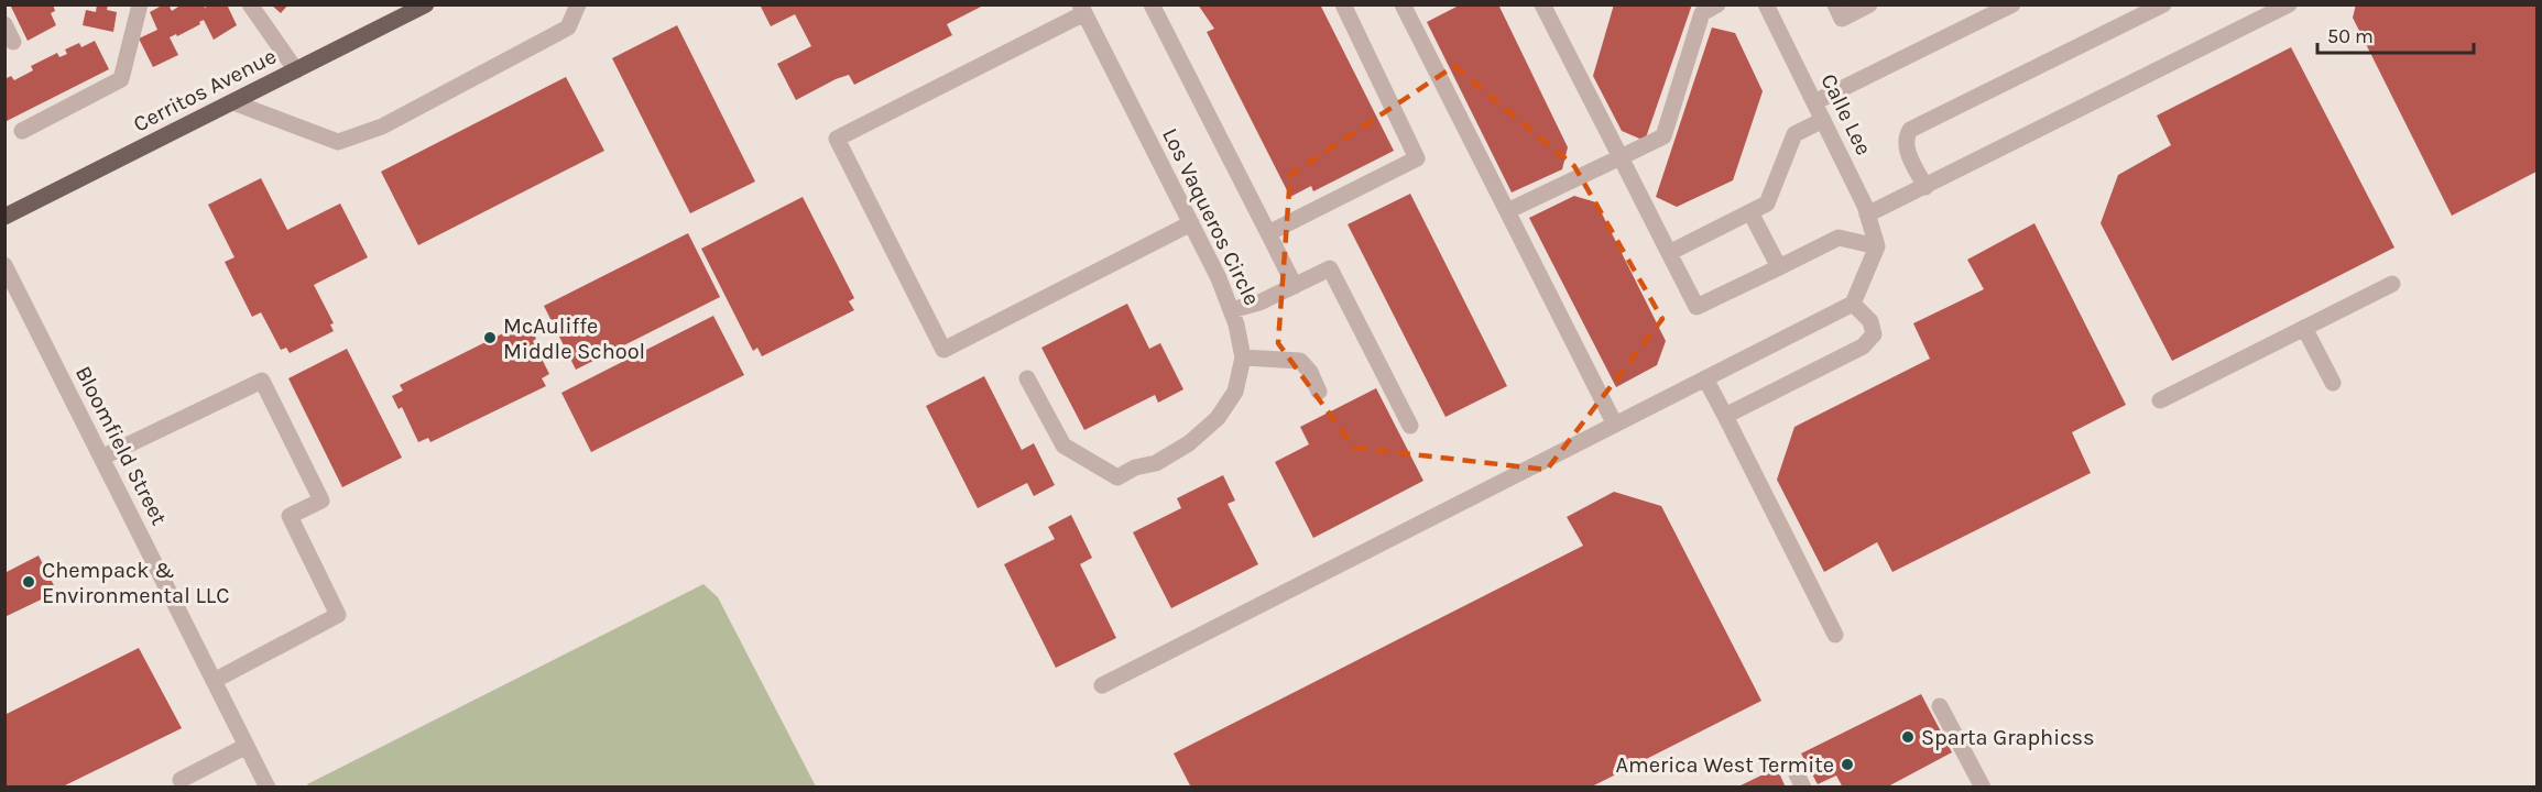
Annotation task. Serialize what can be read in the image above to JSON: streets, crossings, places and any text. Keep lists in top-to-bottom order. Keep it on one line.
{"streets":{"main road":["Cerritos Avenue"],"street":["Calle Lee","Los Vaqueros Circle","Bloomfield Street"]},"places":["McAuliffe Middle School","Chempack & Environmental LLC","Sparta Graphicss","America West Termite"],"scale_bar":"50 m"}
